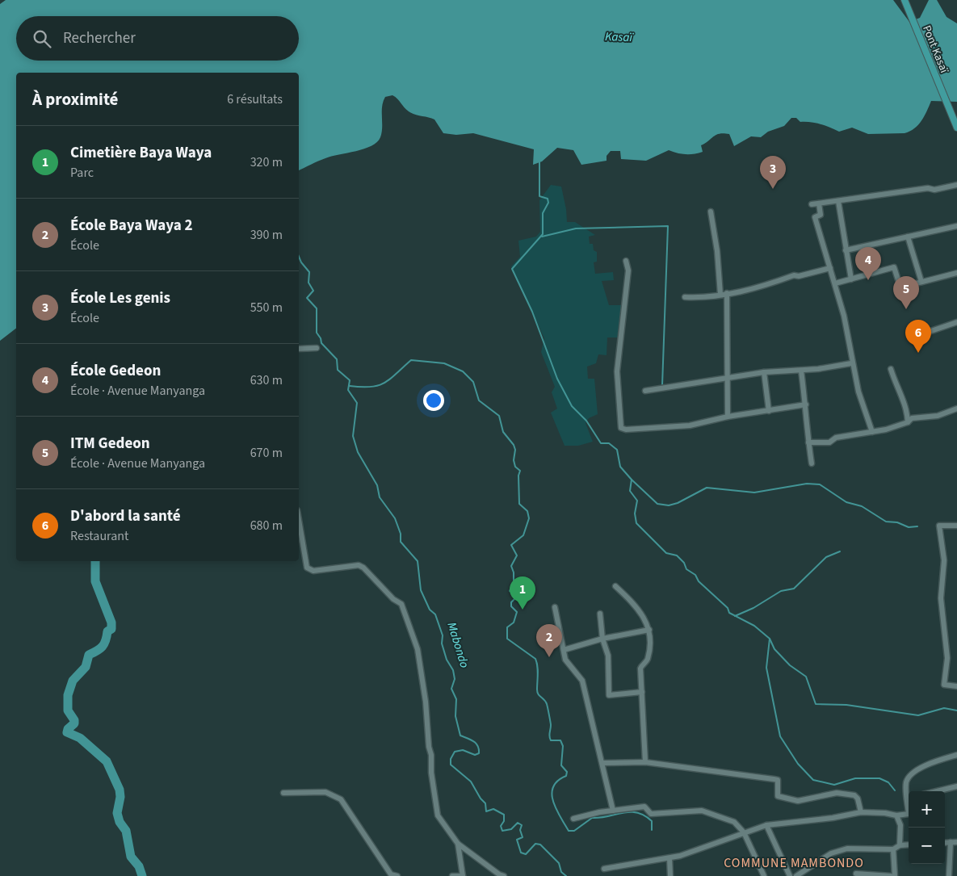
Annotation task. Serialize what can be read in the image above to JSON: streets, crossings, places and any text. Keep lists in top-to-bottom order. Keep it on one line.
{"streets":{"main road":["Pont Kasaï"]},"districts":["COMMUNE MAMBONDO"],"water":["Kasaï","Mabondo"],"page":{"search":"Rechercher","heading":["À proximité","6 résultats"],"list":[{"mark":"1","name":"Cimetière Baya Waya","note":"Parc","value":"320 m"},{"mark":"2","name":"École Baya Waya 2","note":"École","value":"390 m"},{"mark":"3","name":"École Les genis","note":"École","value":"550 m"},{"mark":"4","name":"École Gedeon","note":"École · Avenue Manyanga","value":"630 m"},{"mark":"5","name":"ITM Gedeon","note":"École · Avenue Manyanga","value":"670 m"},{"mark":"6","name":"D'abord la santé","note":"Restaurant","value":"680 m"}],"pins":["3","4","5","6","1","2"],"map_buttons":["+","−"]}}
